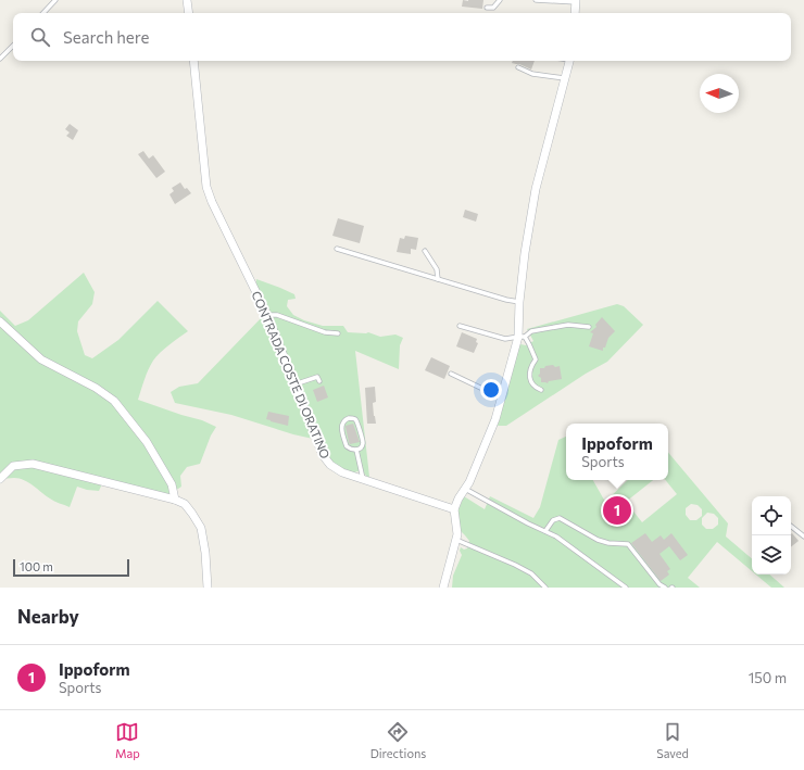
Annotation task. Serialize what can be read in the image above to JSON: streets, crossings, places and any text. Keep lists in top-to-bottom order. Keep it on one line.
{"streets":{"street":["CONTRADA COSTE DI ORATINO"]},"scale_bar":"100 m","north":"left","page":{"search":"Search here","popup":["Ippoform","Sports"],"pins":"1","scale":"100 m","heading":"Nearby","list":[{"mark":"1","name":"Ippoform","note":"Sports","value":"150 m"}],"nav":["Map","Directions","Saved"]}}
